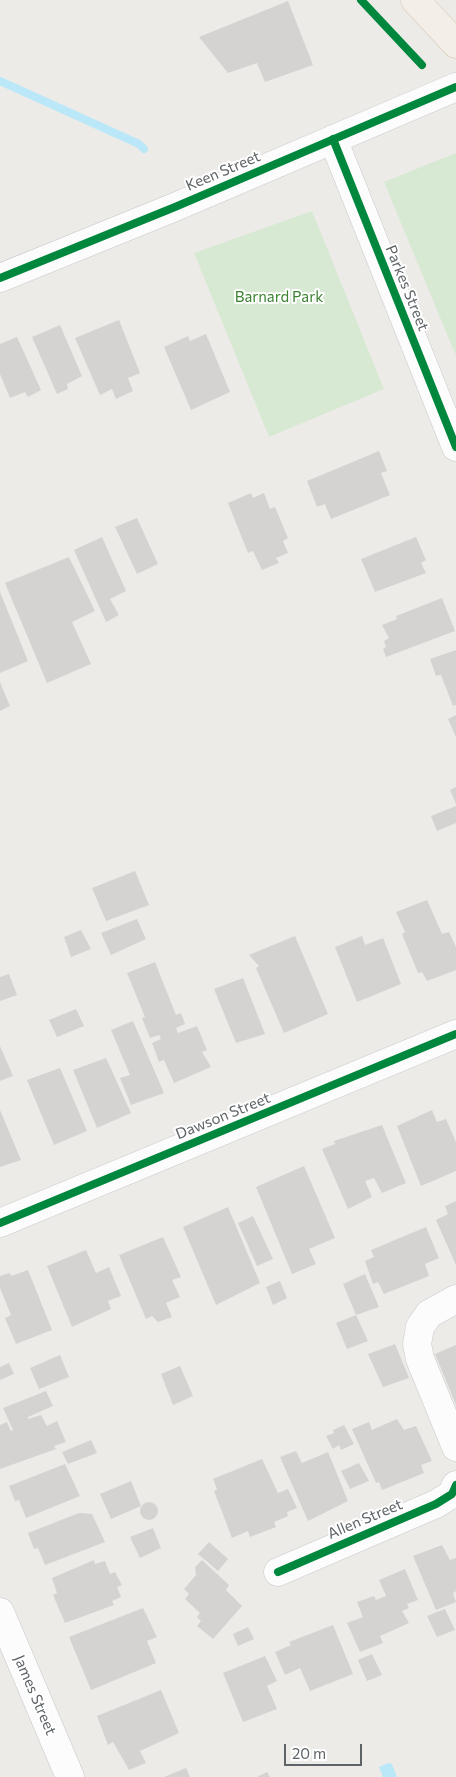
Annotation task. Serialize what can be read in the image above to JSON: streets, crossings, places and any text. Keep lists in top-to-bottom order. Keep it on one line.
{"streets":{"street":["Keen Street","Parkes Street","Dawson Street","Allen Street","James Street"]},"crossings":[["Keen Street","Parkes Street"]],"parks":["Barnard Park"],"scale_bar":"20 m"}
